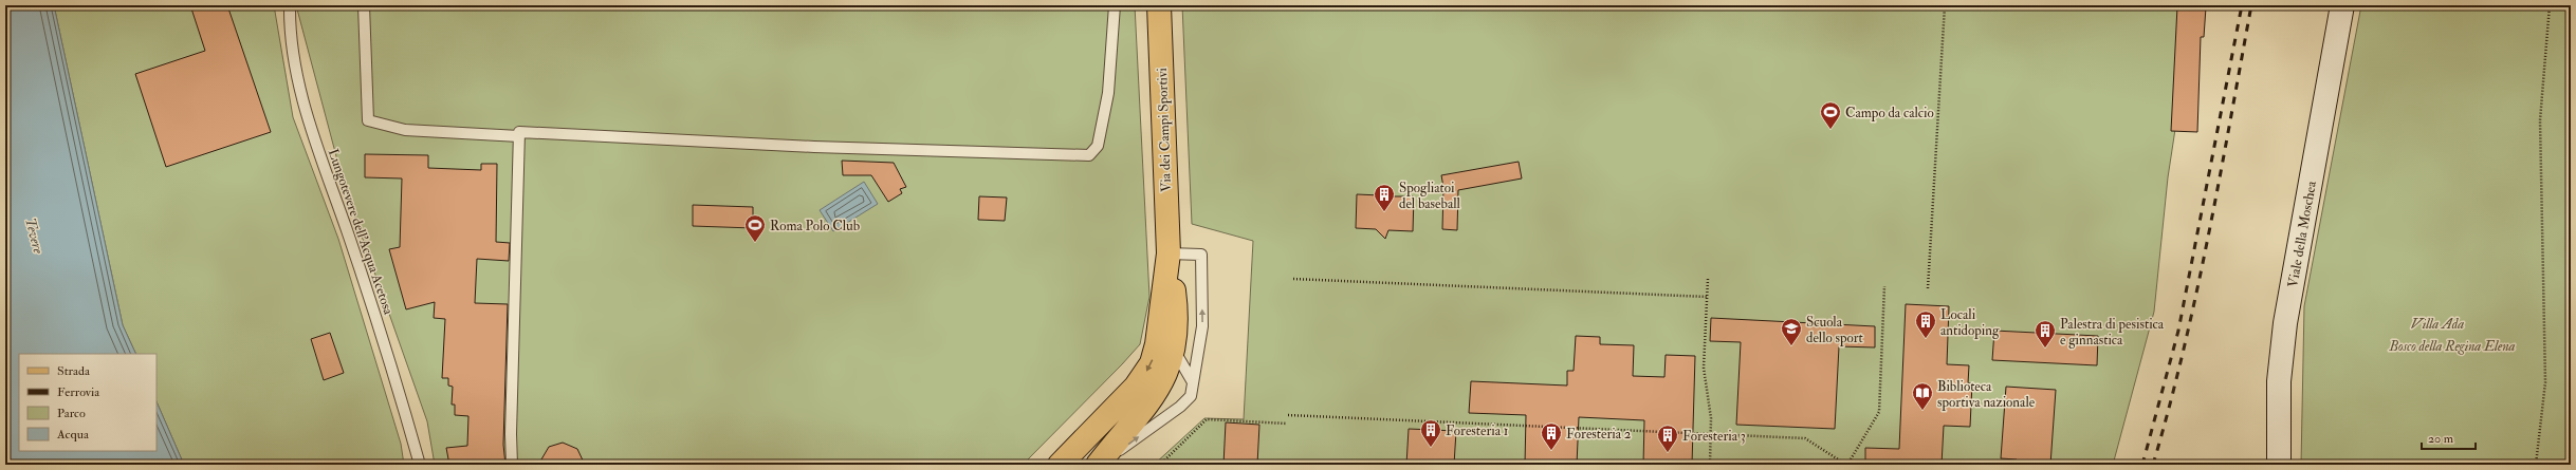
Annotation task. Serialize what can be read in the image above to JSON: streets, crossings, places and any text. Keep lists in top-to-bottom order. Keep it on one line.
{"streets":{"main road":["Via dei Campi Sportivi"],"street":["Viale della Moschea"],"lane":["Lungotevere dell'Acqua Acetosa"]},"water":["Tevere"],"parks":["Villa Ada","Bosco della Regina Elena"],"places":{"sports":["Campo da calcio","Roma Polo Club"],"building":["Spogliatoi del baseball","Locali antidoping","Palestra di pesistica e ginnastica","Foresteria 1","Foresteria 2","Foresteria 3"],"school or university":["Scuola dello sport"],"library":["Biblioteca sportiva nazionale"]},"legend":["Strada","Ferrovia","Parco","Acqua"],"scale_bar":"20 m"}
